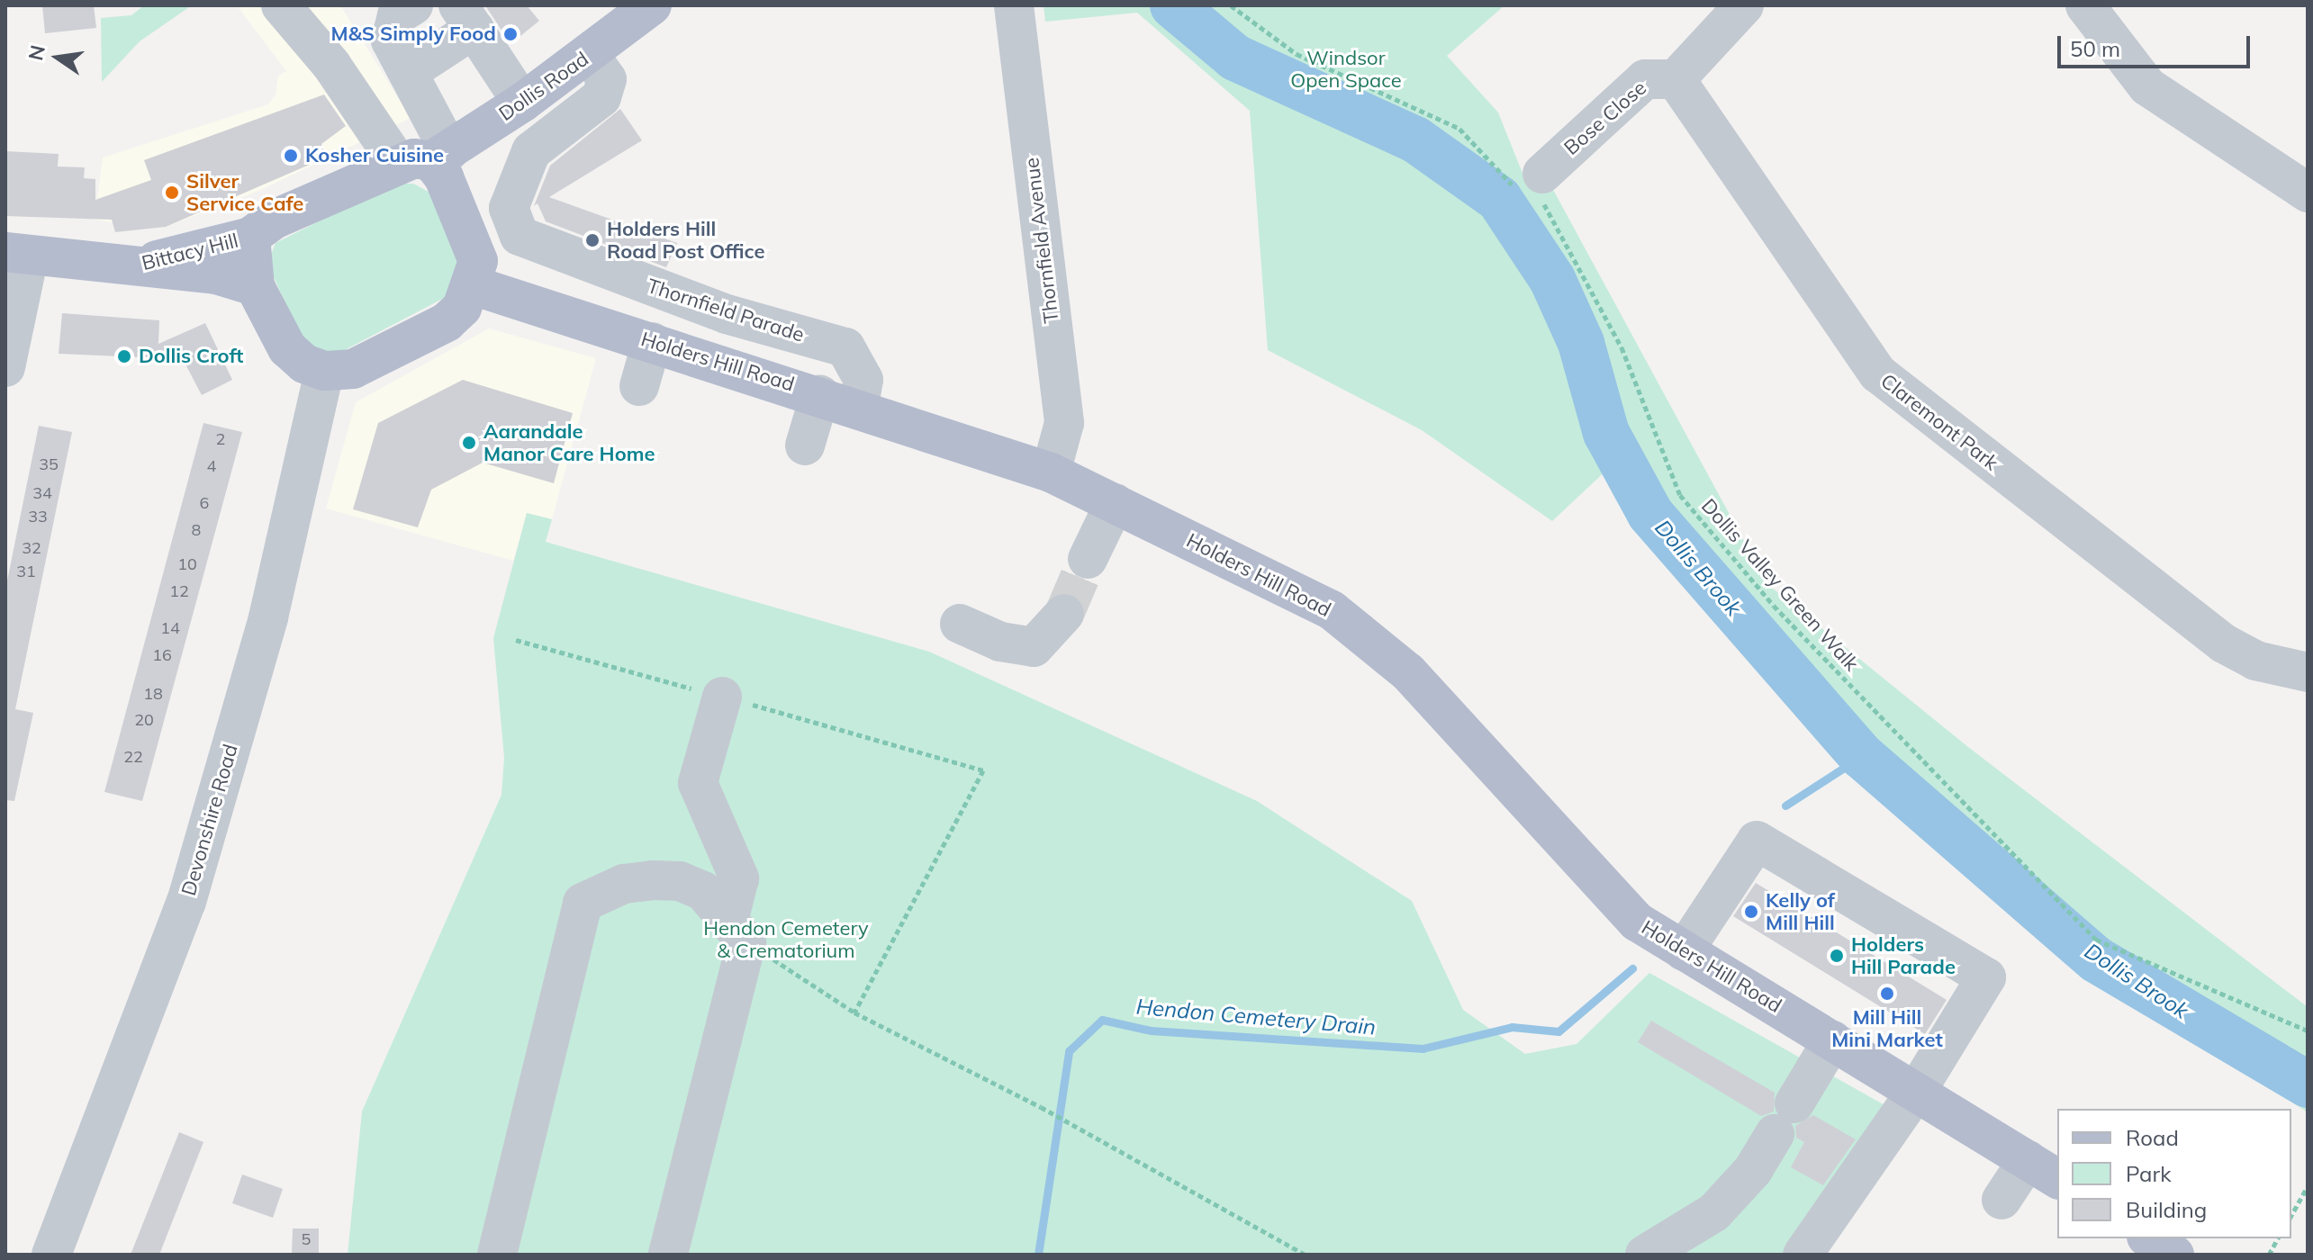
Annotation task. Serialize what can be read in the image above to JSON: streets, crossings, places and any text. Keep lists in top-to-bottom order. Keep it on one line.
{"streets":{"main road":["Dollis Road","Bittacy Hill","Holders Hill Road"],"street":["Bose Close","Thornfield Avenue","Thornfield Parade","Claremont Park","Devonshire Road"],"path":["Dollis Valley Green Walk"]},"crossings":[["Dollis Road","Bittacy Hill"],["Dollis Road","Thornfield Parade"],["Dollis Road","Holders Hill Road"],["Dollis Road","Devonshire Road"],["Bose Close","Claremont Park"],["Bose Close","Dollis Valley Green Walk"],["Thornfield Avenue","Holders Hill Road"],["Bittacy Hill","Holders Hill Road"],["Bittacy Hill","Devonshire Road"],["Thornfield Parade","Holders Hill Road"],["Holders Hill Road","Devonshire Road"]],"water":["Dollis Brook","Hendon Cemetery Drain"],"parks":["Windsor Open Space","Hendon Cemetery & Crematorium"],"places":["M&S Simply Food","Kosher Cuisine","Silver Service Cafe","Holders Hill Road Post Office","Dollis Croft","Aarandale Manor Care Home","Kelly of Mill Hill","Holders Hill Parade","Mill Hill Mini Market"],"house_numbers":["2","35","4","34","6","33","8","32","10","31","12","14","16","18","20","22","5"],"legend":["Road","Park","Building"],"scale_bar":"50 m","north":"left"}
